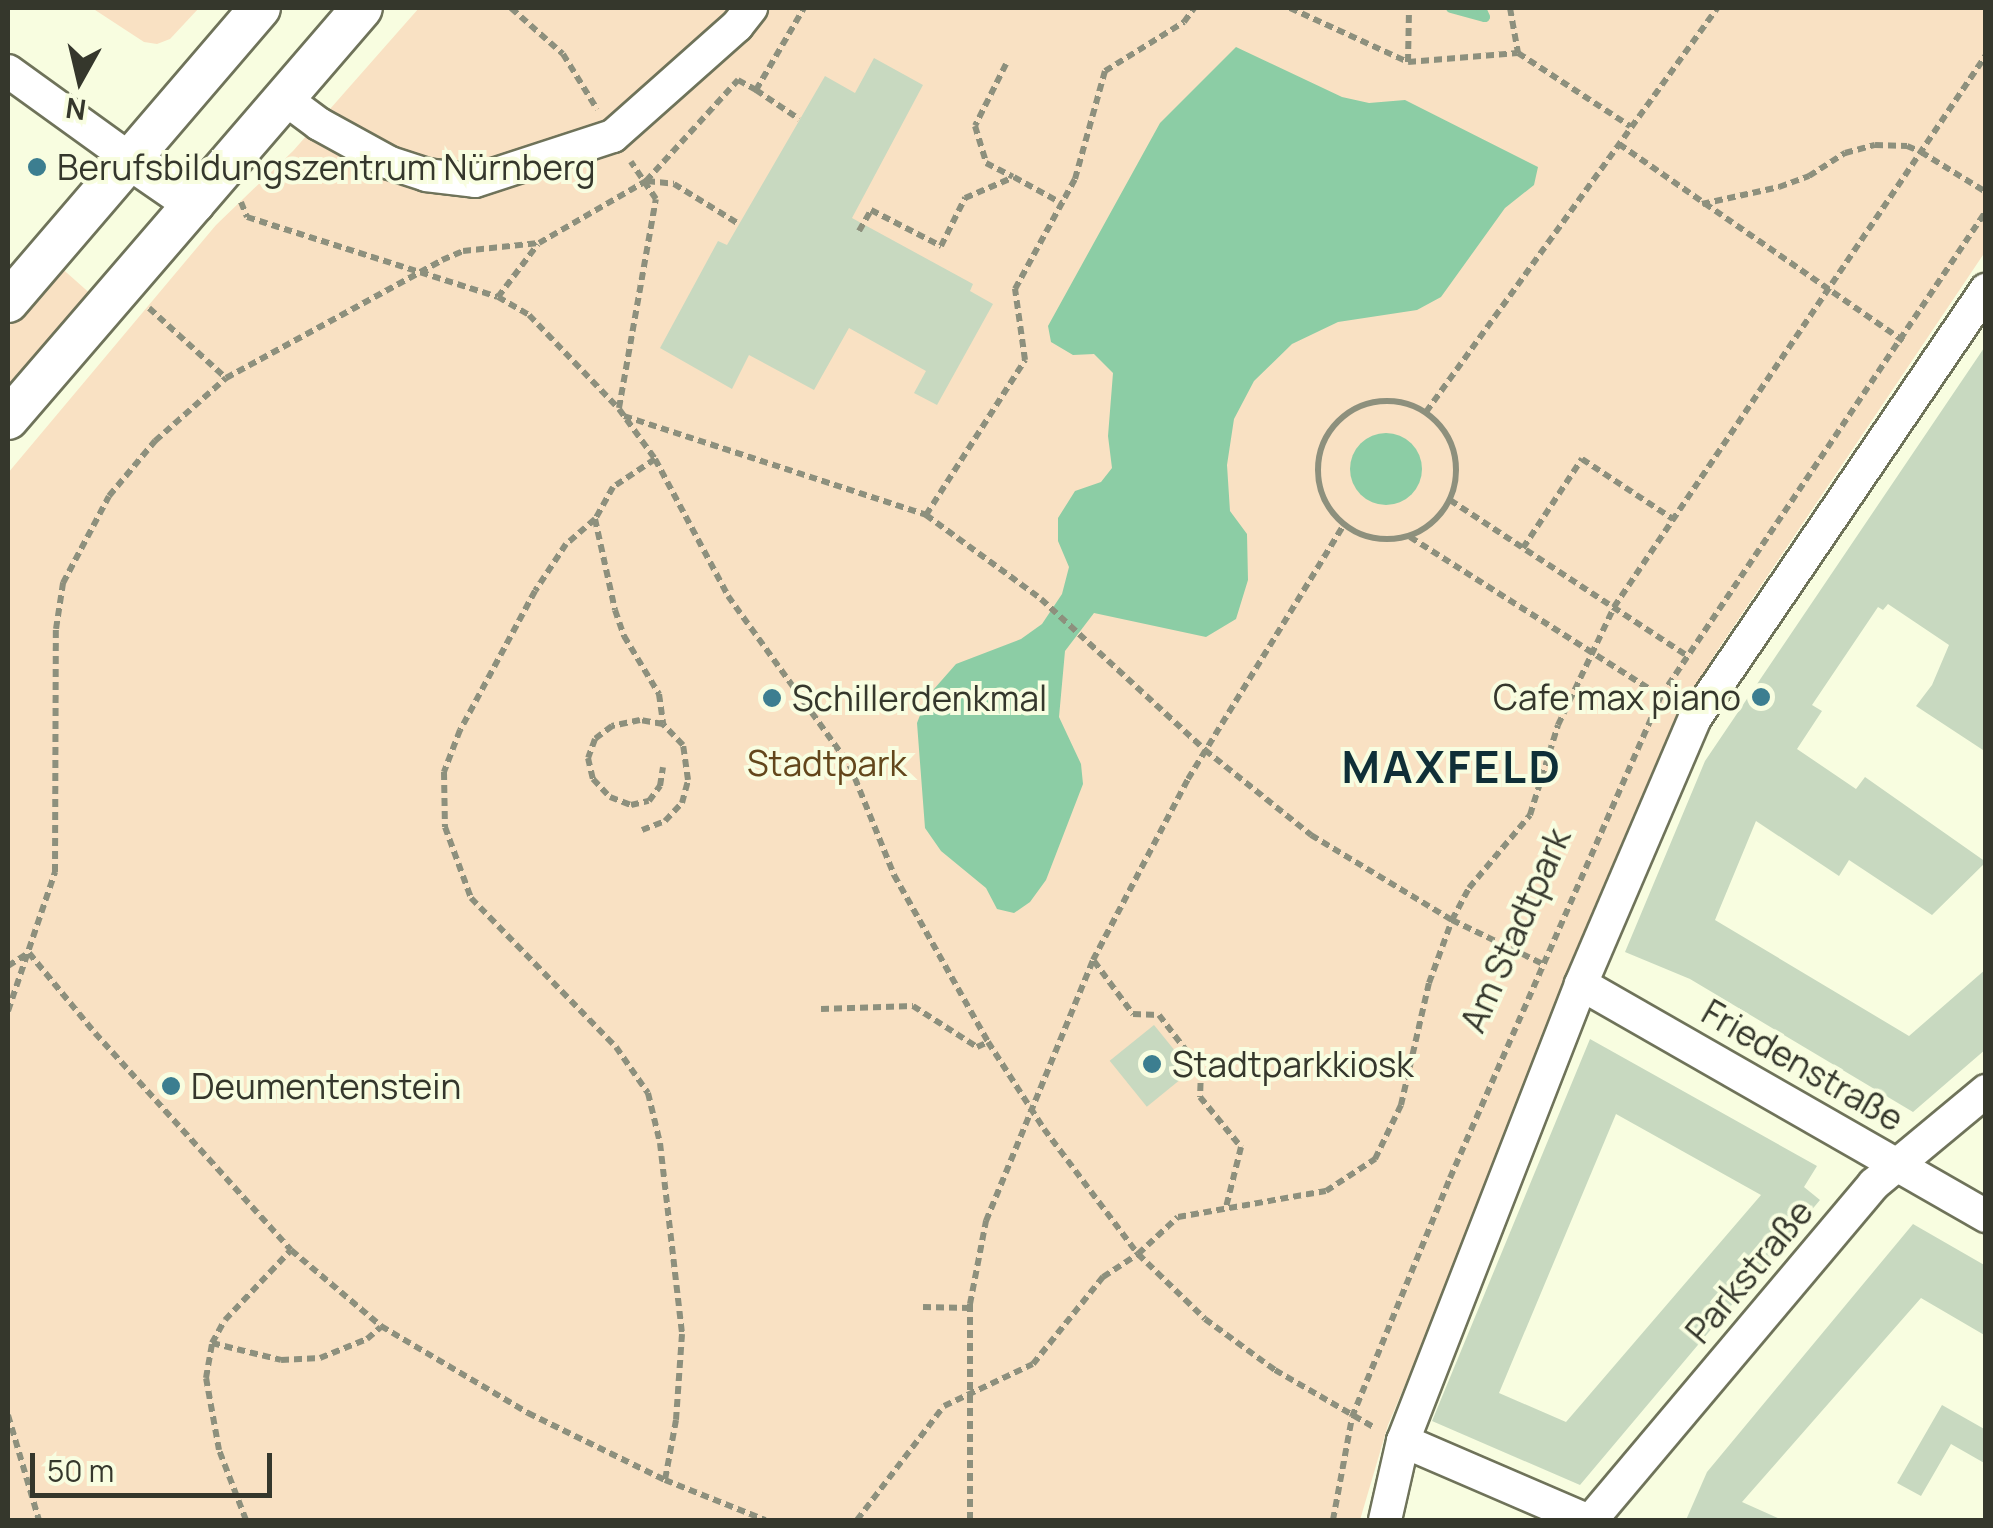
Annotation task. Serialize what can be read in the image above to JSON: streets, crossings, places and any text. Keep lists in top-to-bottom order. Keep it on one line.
{"streets":{"street":["Friedenstraße","Parkstraße"],"path":["Am Stadtpark"]},"crossings":[["Friedenstraße","Parkstraße"]],"districts":["MAXFELD"],"parks":["Stadtpark"],"places":["Berufsbildungszentrum Nürnberg","Cafe max piano","Schillerdenkmal","Stadtparkkiosk","Deumentenstein"],"scale_bar":"50 m","north":"bottom"}
